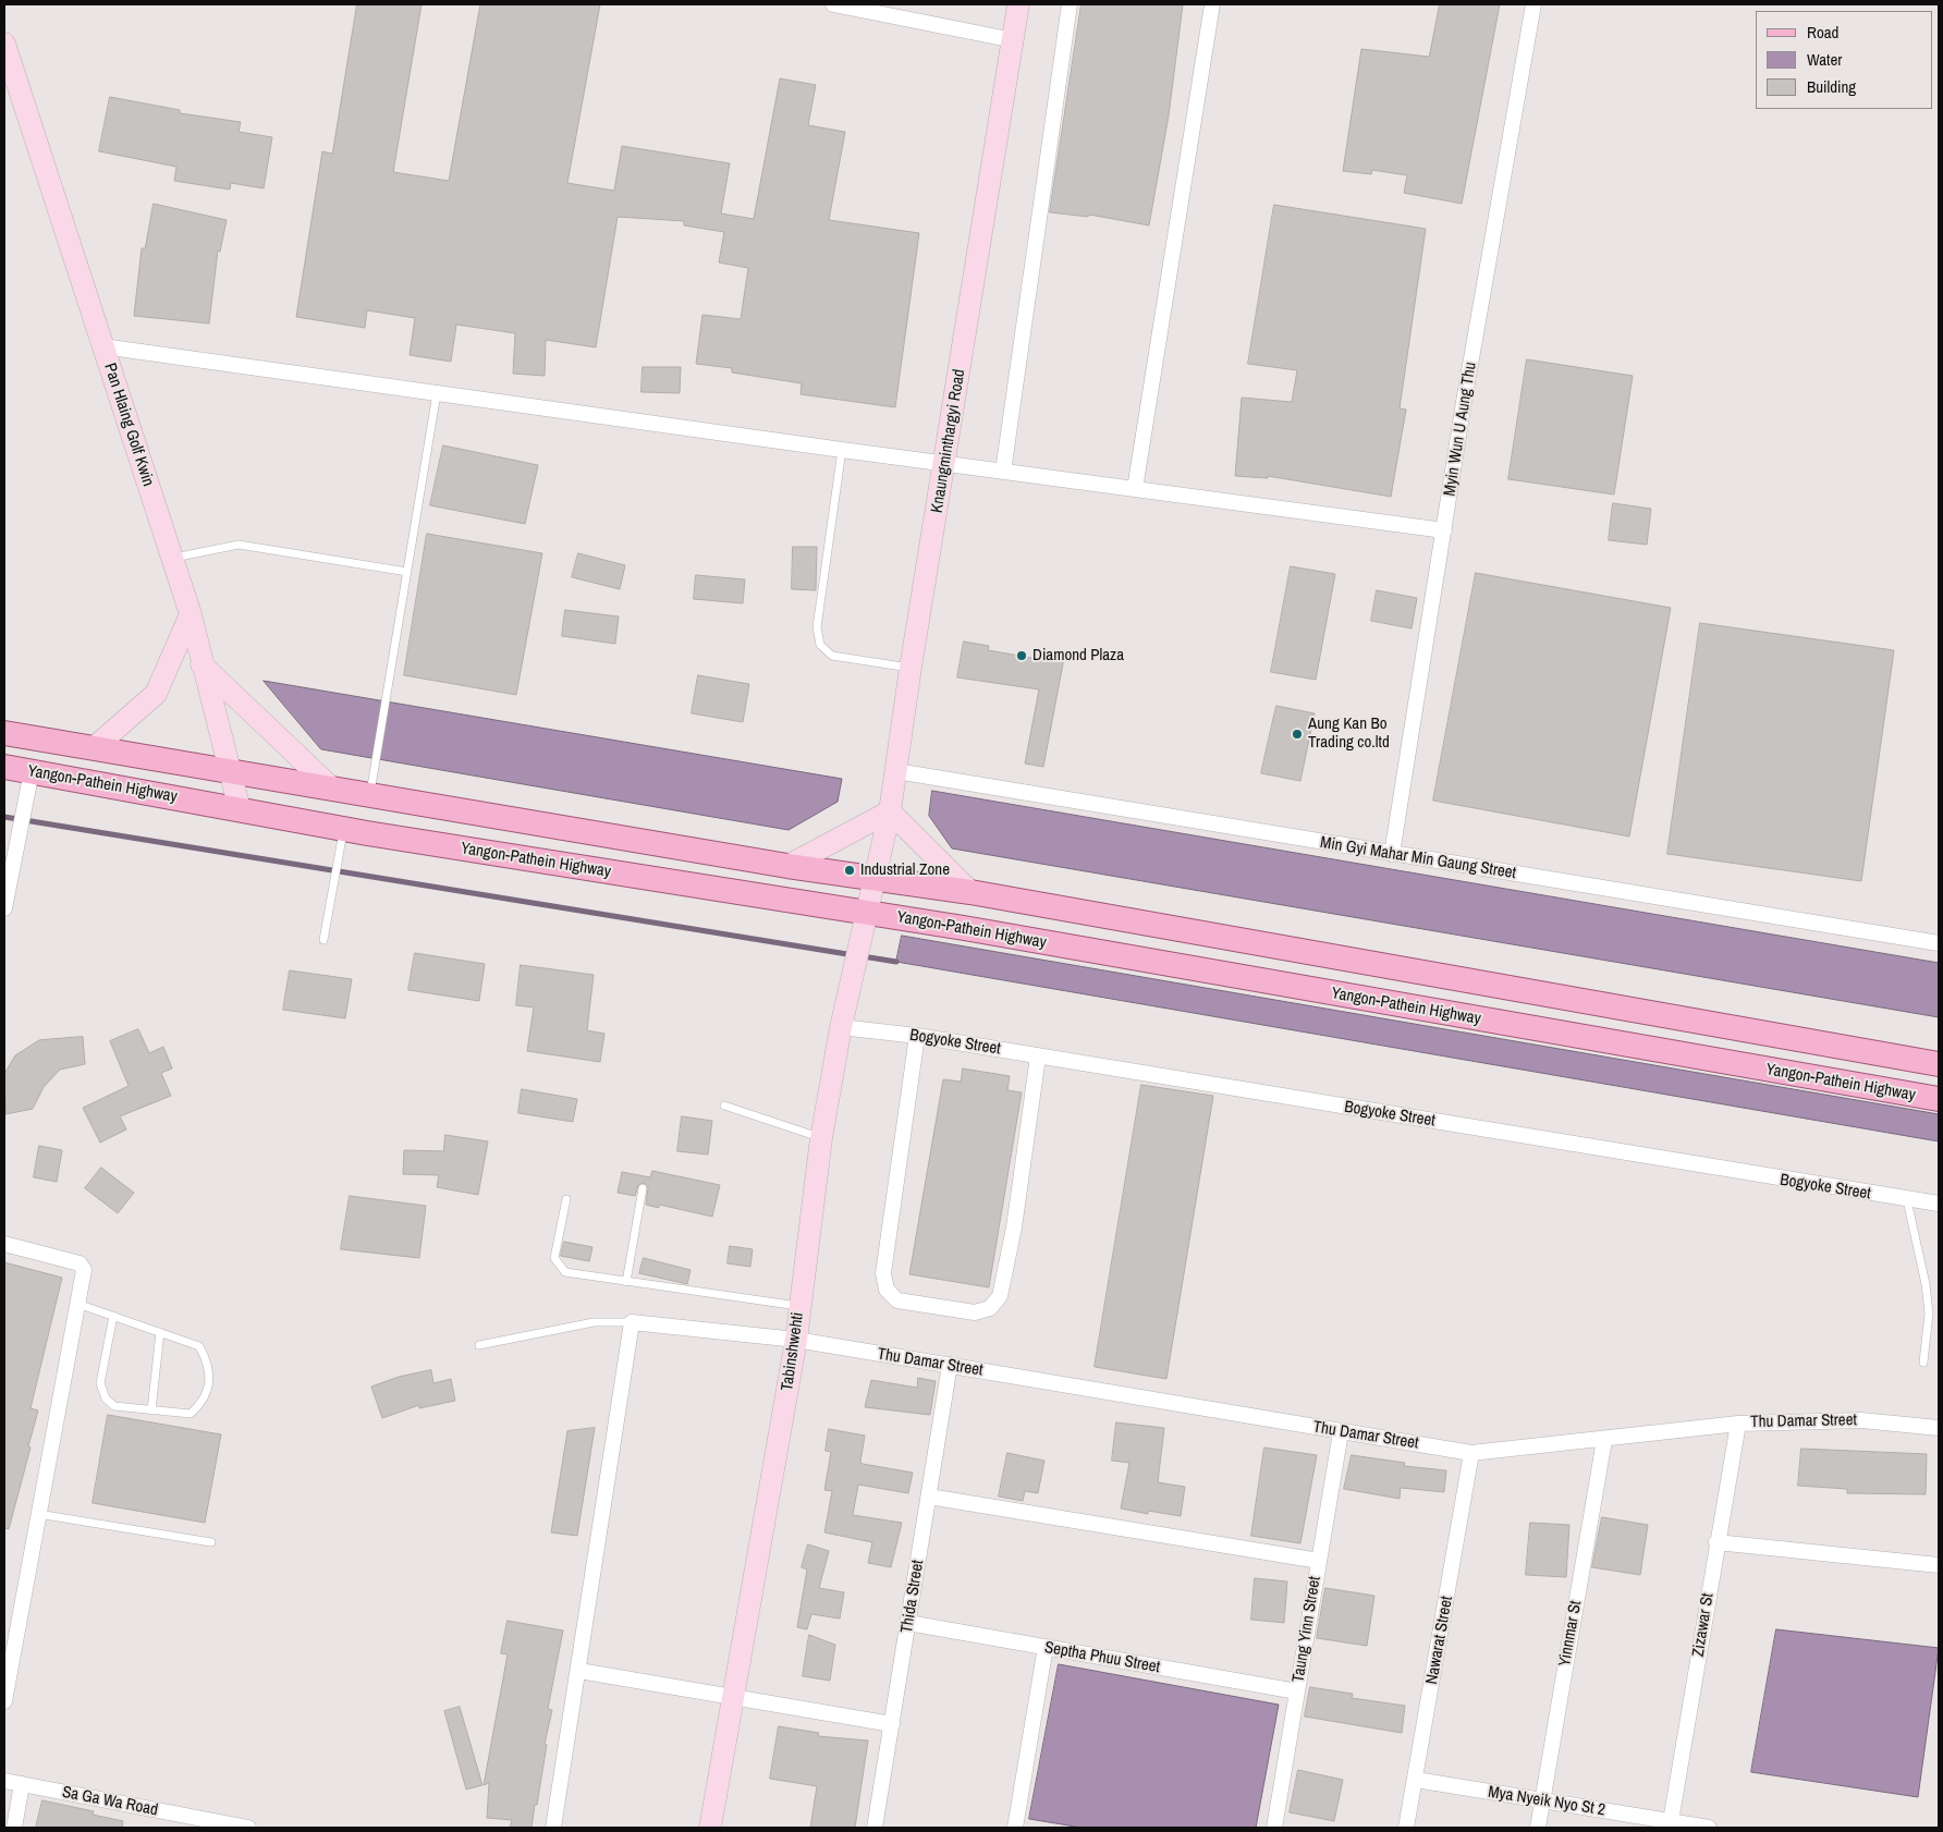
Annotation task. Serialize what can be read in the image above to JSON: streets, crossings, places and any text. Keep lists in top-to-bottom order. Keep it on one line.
{"streets":{"main road":["Yangon-Pathein Highway"],"street":["Pan Hlaing Golf Kwin","Myin Wun U Aung Thu","Knaungminthargyi Road","Min Gyi Mahar Min Gaung Street","Bogyoke Street","Tabinshwehti","Thu Damar Street","Thida Street","Zizawar St","Taung Yinn Street","Yinnmar St","Nawarat Street","Septha Phuu Street","Sa Ga Wa Road","Mya Nyeik Nyo St 2"]},"crossings":[["Pan Hlaing Golf Kwin","Yangon-Pathein Highway"],["Myin Wun U Aung Thu","Min Gyi Mahar Min Gaung Street"],["Knaungminthargyi Road","Yangon-Pathein Highway"],["Knaungminthargyi Road","Min Gyi Mahar Min Gaung Street"],["Knaungminthargyi Road","Tabinshwehti"],["Yangon-Pathein Highway","Tabinshwehti"],["Bogyoke Street","Tabinshwehti"],["Tabinshwehti","Thu Damar Street"],["Thu Damar Street","Thida Street"],["Thu Damar Street","Zizawar St"],["Thu Damar Street","Taung Yinn Street"],["Thu Damar Street","Yinnmar St"],["Thu Damar Street","Nawarat Street"],["Thida Street","Septha Phuu Street"],["Zizawar St","Mya Nyeik Nyo St 2"],["Taung Yinn Street","Septha Phuu Street"],["Yinnmar St","Mya Nyeik Nyo St 2"],["Nawarat Street","Mya Nyeik Nyo St 2"]],"places":["Diamond Plaza","Aung Kan Bo Trading co.ltd","Industrial Zone"],"legend":["Road","Water","Building"]}
